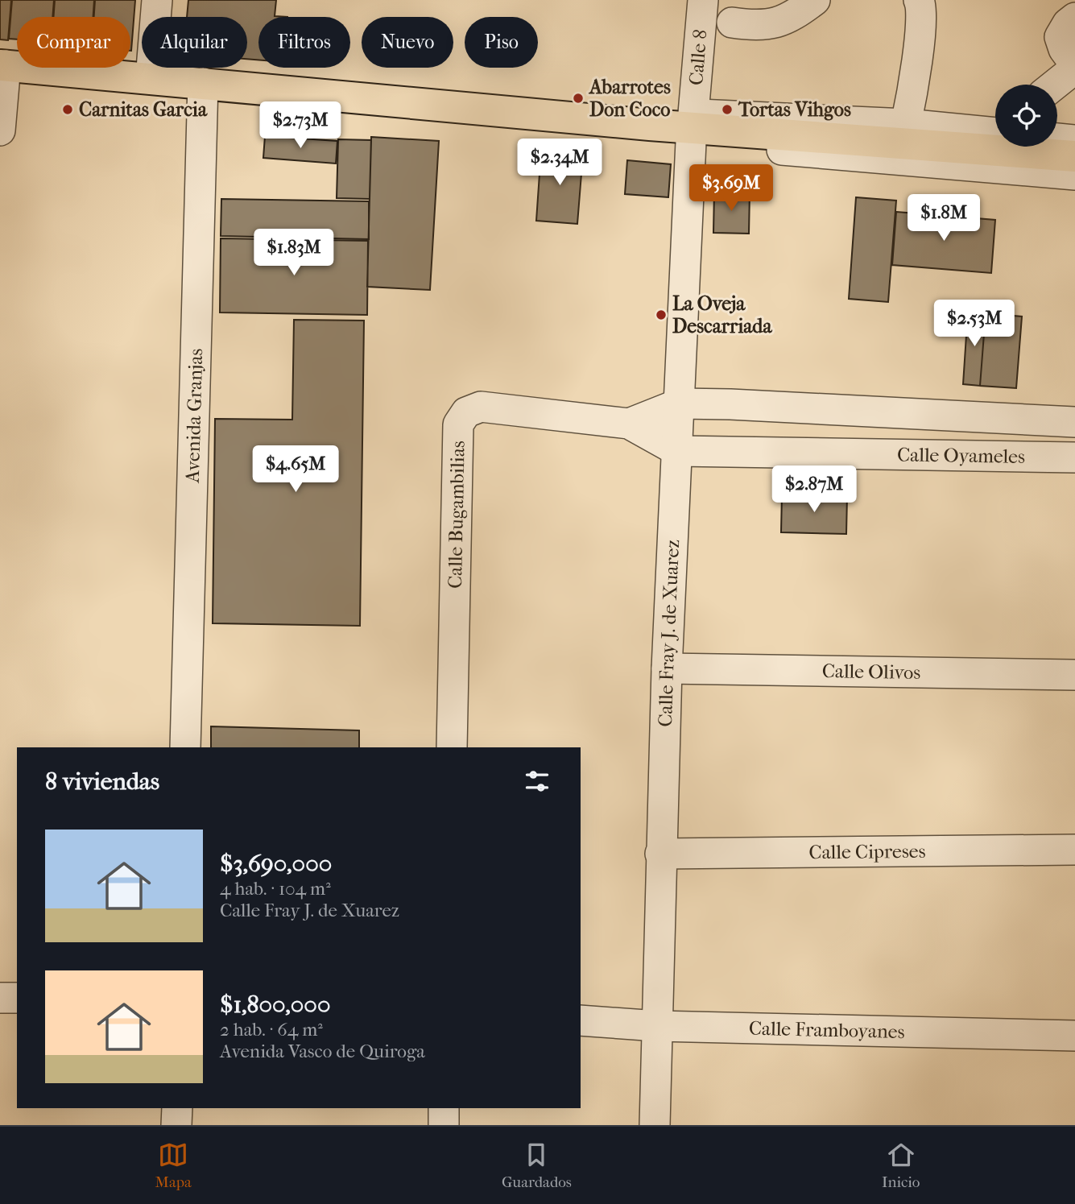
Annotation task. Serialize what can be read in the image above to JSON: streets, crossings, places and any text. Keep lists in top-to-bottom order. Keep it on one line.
{"streets":{"street":["Calle 8","Avenida Granjas","Calle Oyameles","Calle Bugambilias","Calle Fray J. de Xuarez","Calle Olivos","Calle Cipreses","Calle Framboyanes"]},"crossings":[["Calle 8","Calle Fray J. de Xuarez"],["Calle Oyameles","Calle Bugambilias"],["Calle Oyameles","Calle Fray J. de Xuarez"],["Calle Bugambilias","Calle Fray J. de Xuarez"],["Calle Fray J. de Xuarez","Calle Olivos"],["Calle Fray J. de Xuarez","Calle Cipreses"],["Calle Fray J. de Xuarez","Calle Framboyanes"]],"places":["Abarrotes Don Coco","Carnitas Garcia","Tortas Vihgos","La Oveja Descarriada"],"page":{"chip":["Comprar","Alquilar","Filtros","Nuevo","Piso"],"price":["$2.73M","$2.34M","$3.69M","$1.8M","$1.83M","$2.53M","$4.65M","$2.87M"],"heading":"8 viviendas","list":[{"name":"$3,690,000","note":"4 hab. · 104 m² · Calle Fray J. de Xuarez"},{"name":"$1,800,000","note":"2 hab. · 64 m² · Avenida Vasco de Quiroga"}],"tabs":["Mapa","Guardados","Inicio"]}}
